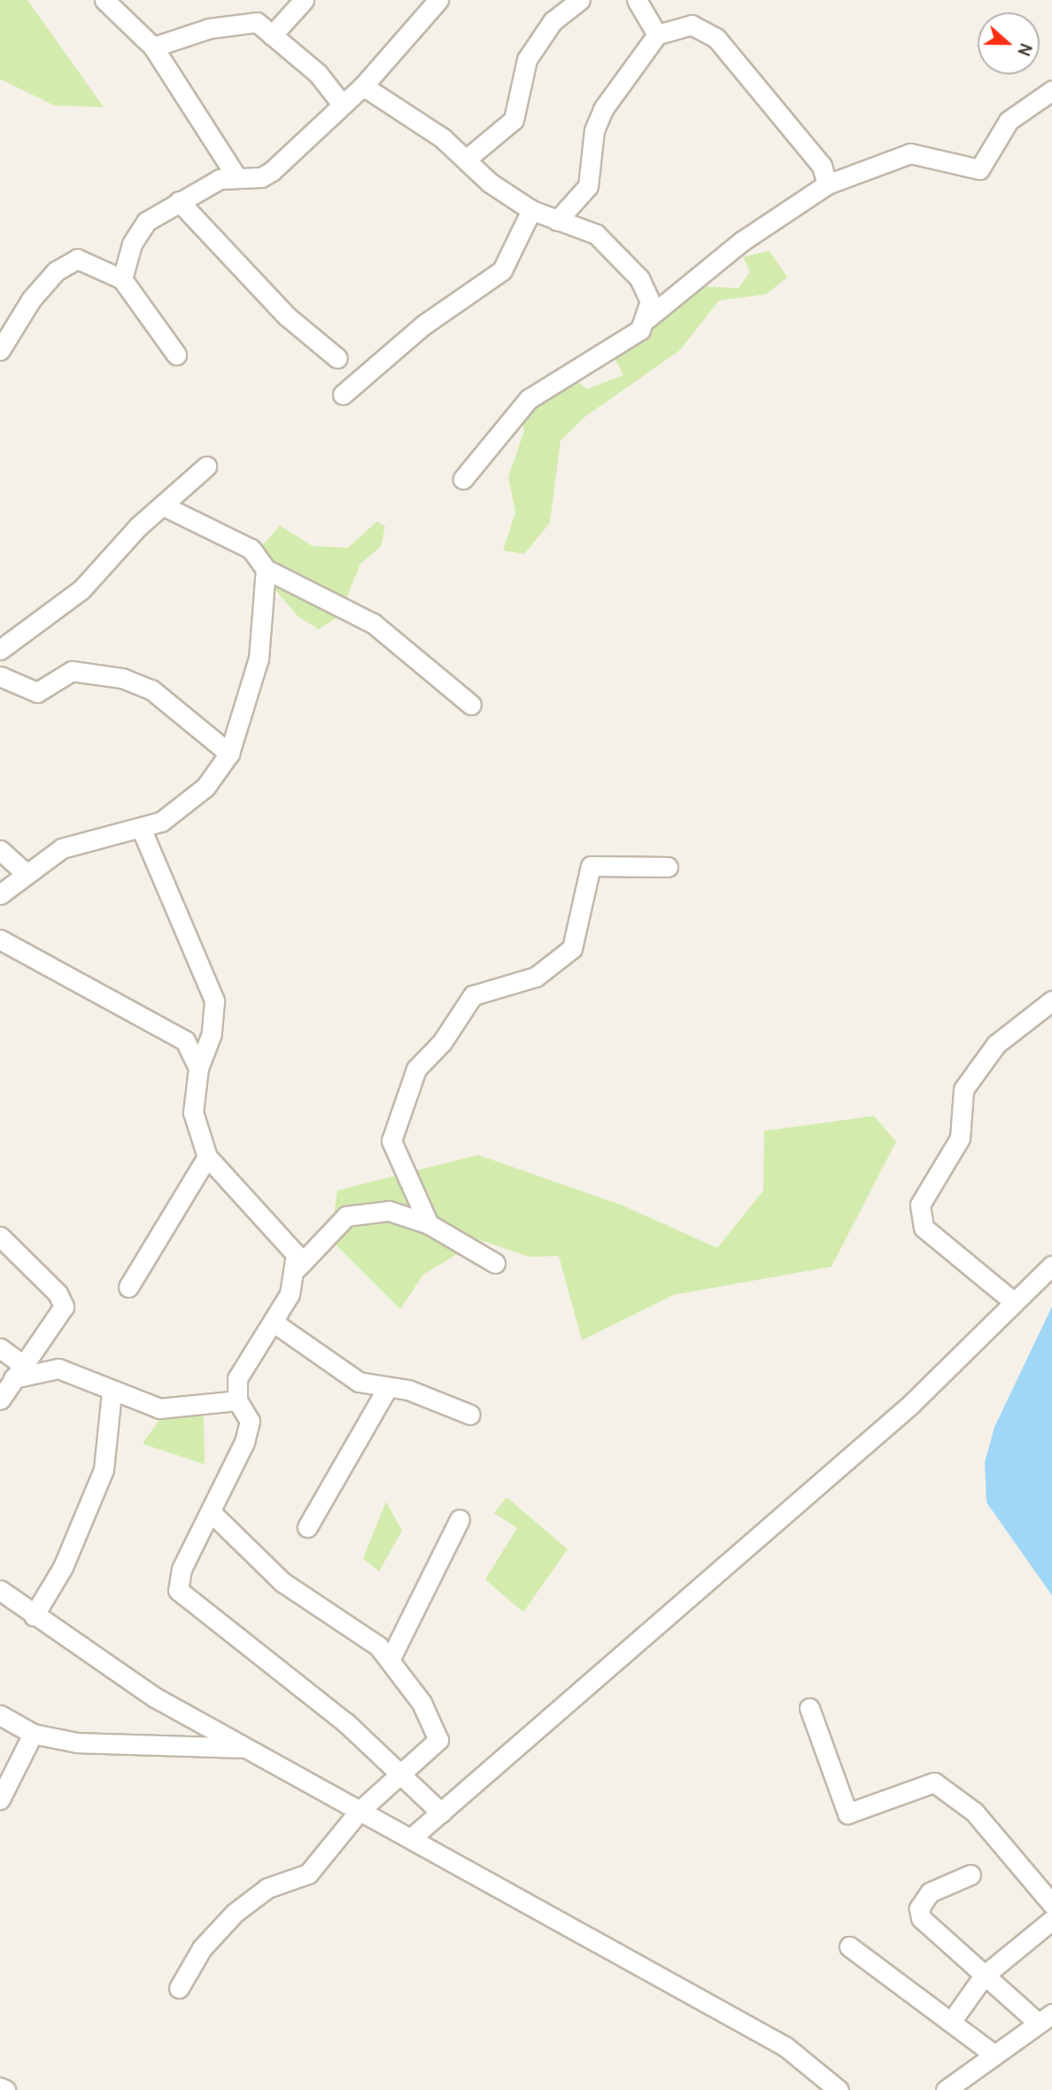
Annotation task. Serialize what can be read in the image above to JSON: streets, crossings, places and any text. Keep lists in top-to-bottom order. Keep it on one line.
{"north":"right"}
